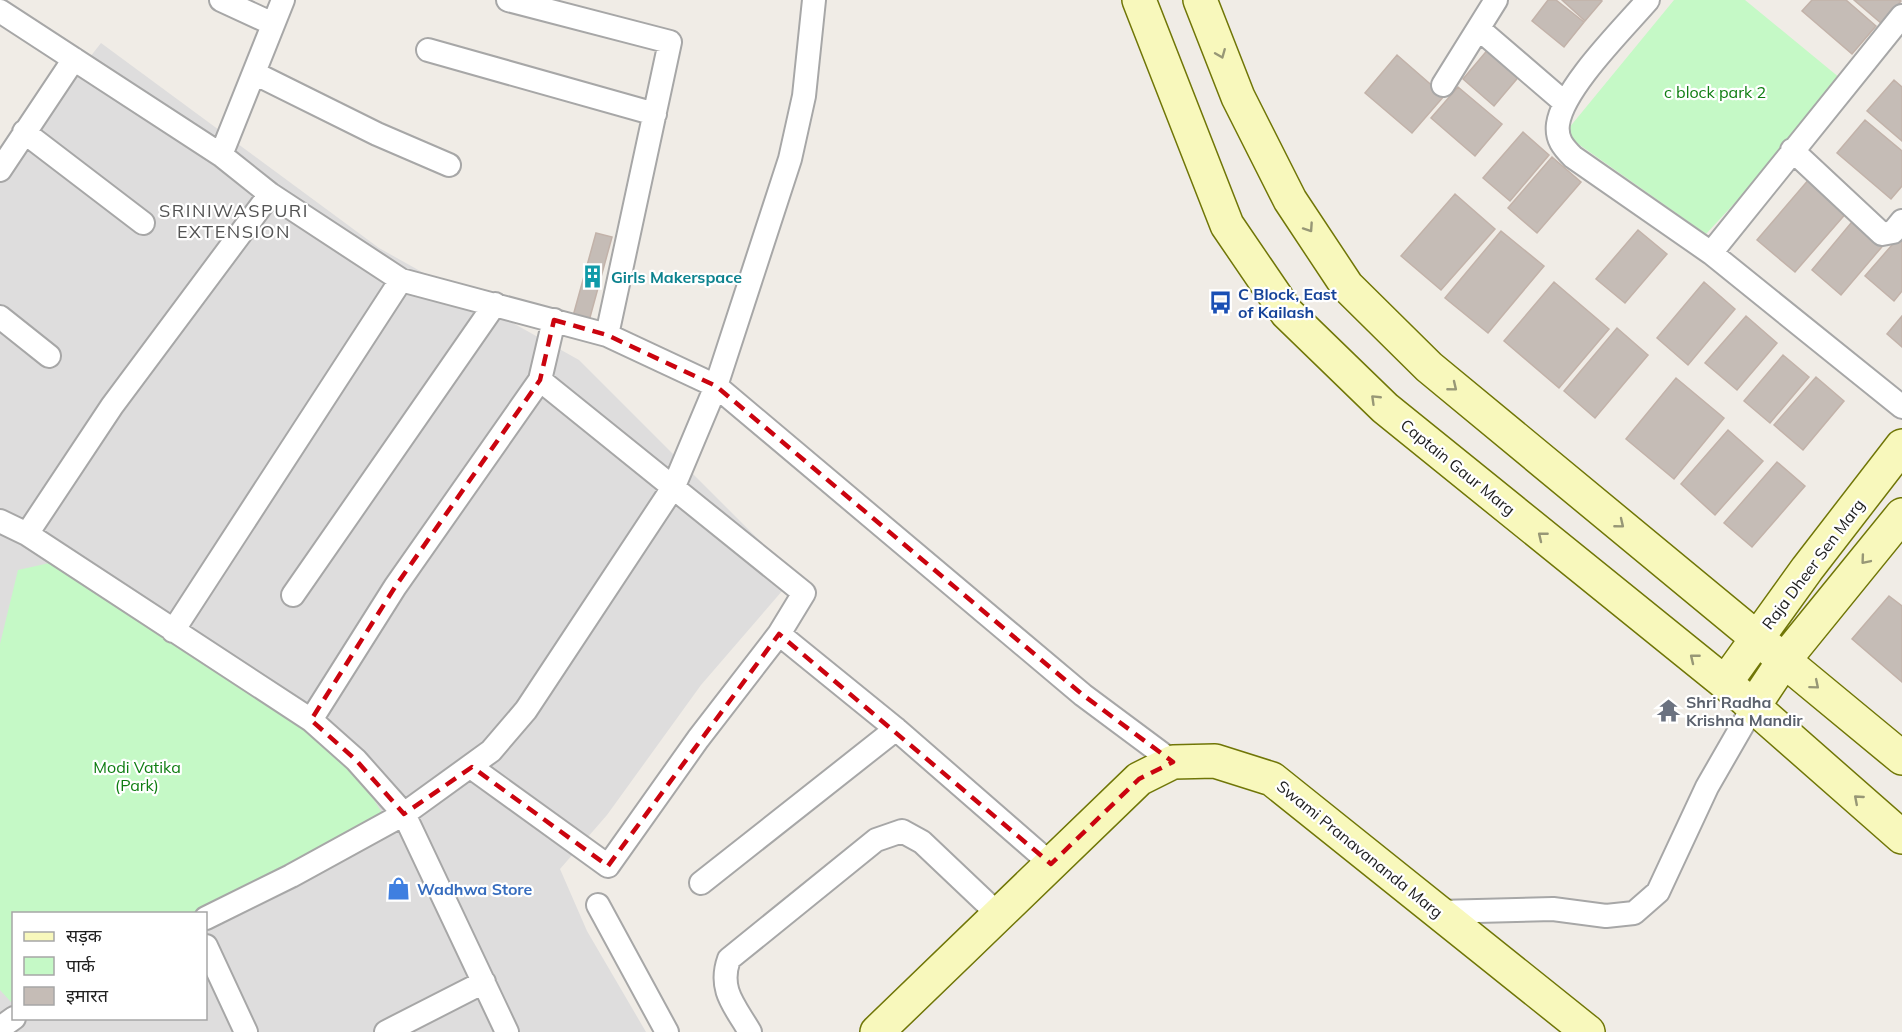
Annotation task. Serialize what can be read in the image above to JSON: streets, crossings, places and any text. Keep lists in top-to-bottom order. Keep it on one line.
{"streets":{"main road":["Captain Gaur Marg","Raja Dheer Sen Marg","Swami Pranavananda Marg"]},"crossings":[["Captain Gaur Marg","Raja Dheer Sen Marg"]],"districts":["SRINIWASPURI EXTENSION"],"parks":["c block park 2","Modi Vatika (Park)"],"places":{"building":["Girls Makerspace"],"bus stop":["C Block, East of Kailash"],"temple":["Shri Radha Krishna Mandir"],"shop":["Wadhwa Store"]},"legend":["सड़क","पार्क","इमारत"]}
